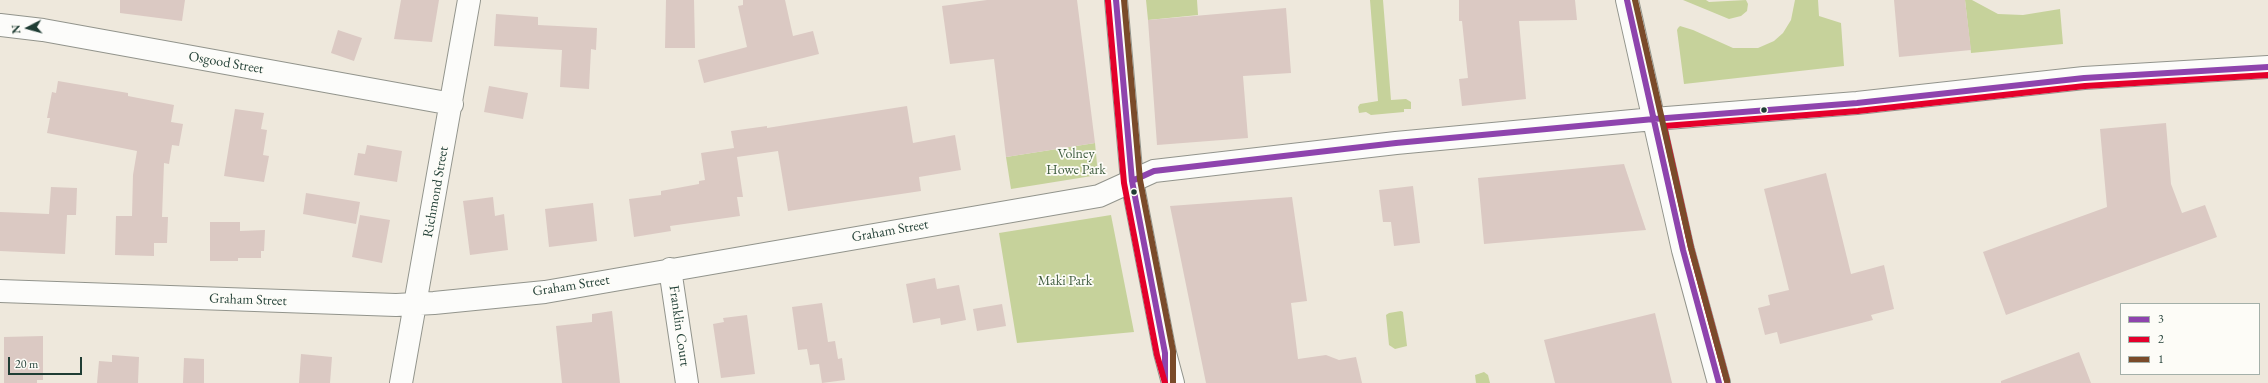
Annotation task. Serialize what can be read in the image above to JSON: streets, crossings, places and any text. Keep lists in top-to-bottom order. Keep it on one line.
{"streets":{"street":["Osgood Street","Richmond Street","Graham Street","Franklin Court"]},"crossings":[["Osgood Street","Richmond Street"],["Richmond Street","Graham Street"],["Graham Street","Franklin Court"]],"parks":["Volney Howe Park","Maki Park"],"lines":["transit line 3","transit line 1","transit line 2"],"legend":["3","2","1"],"scale_bar":"20 m","north":"left"}
